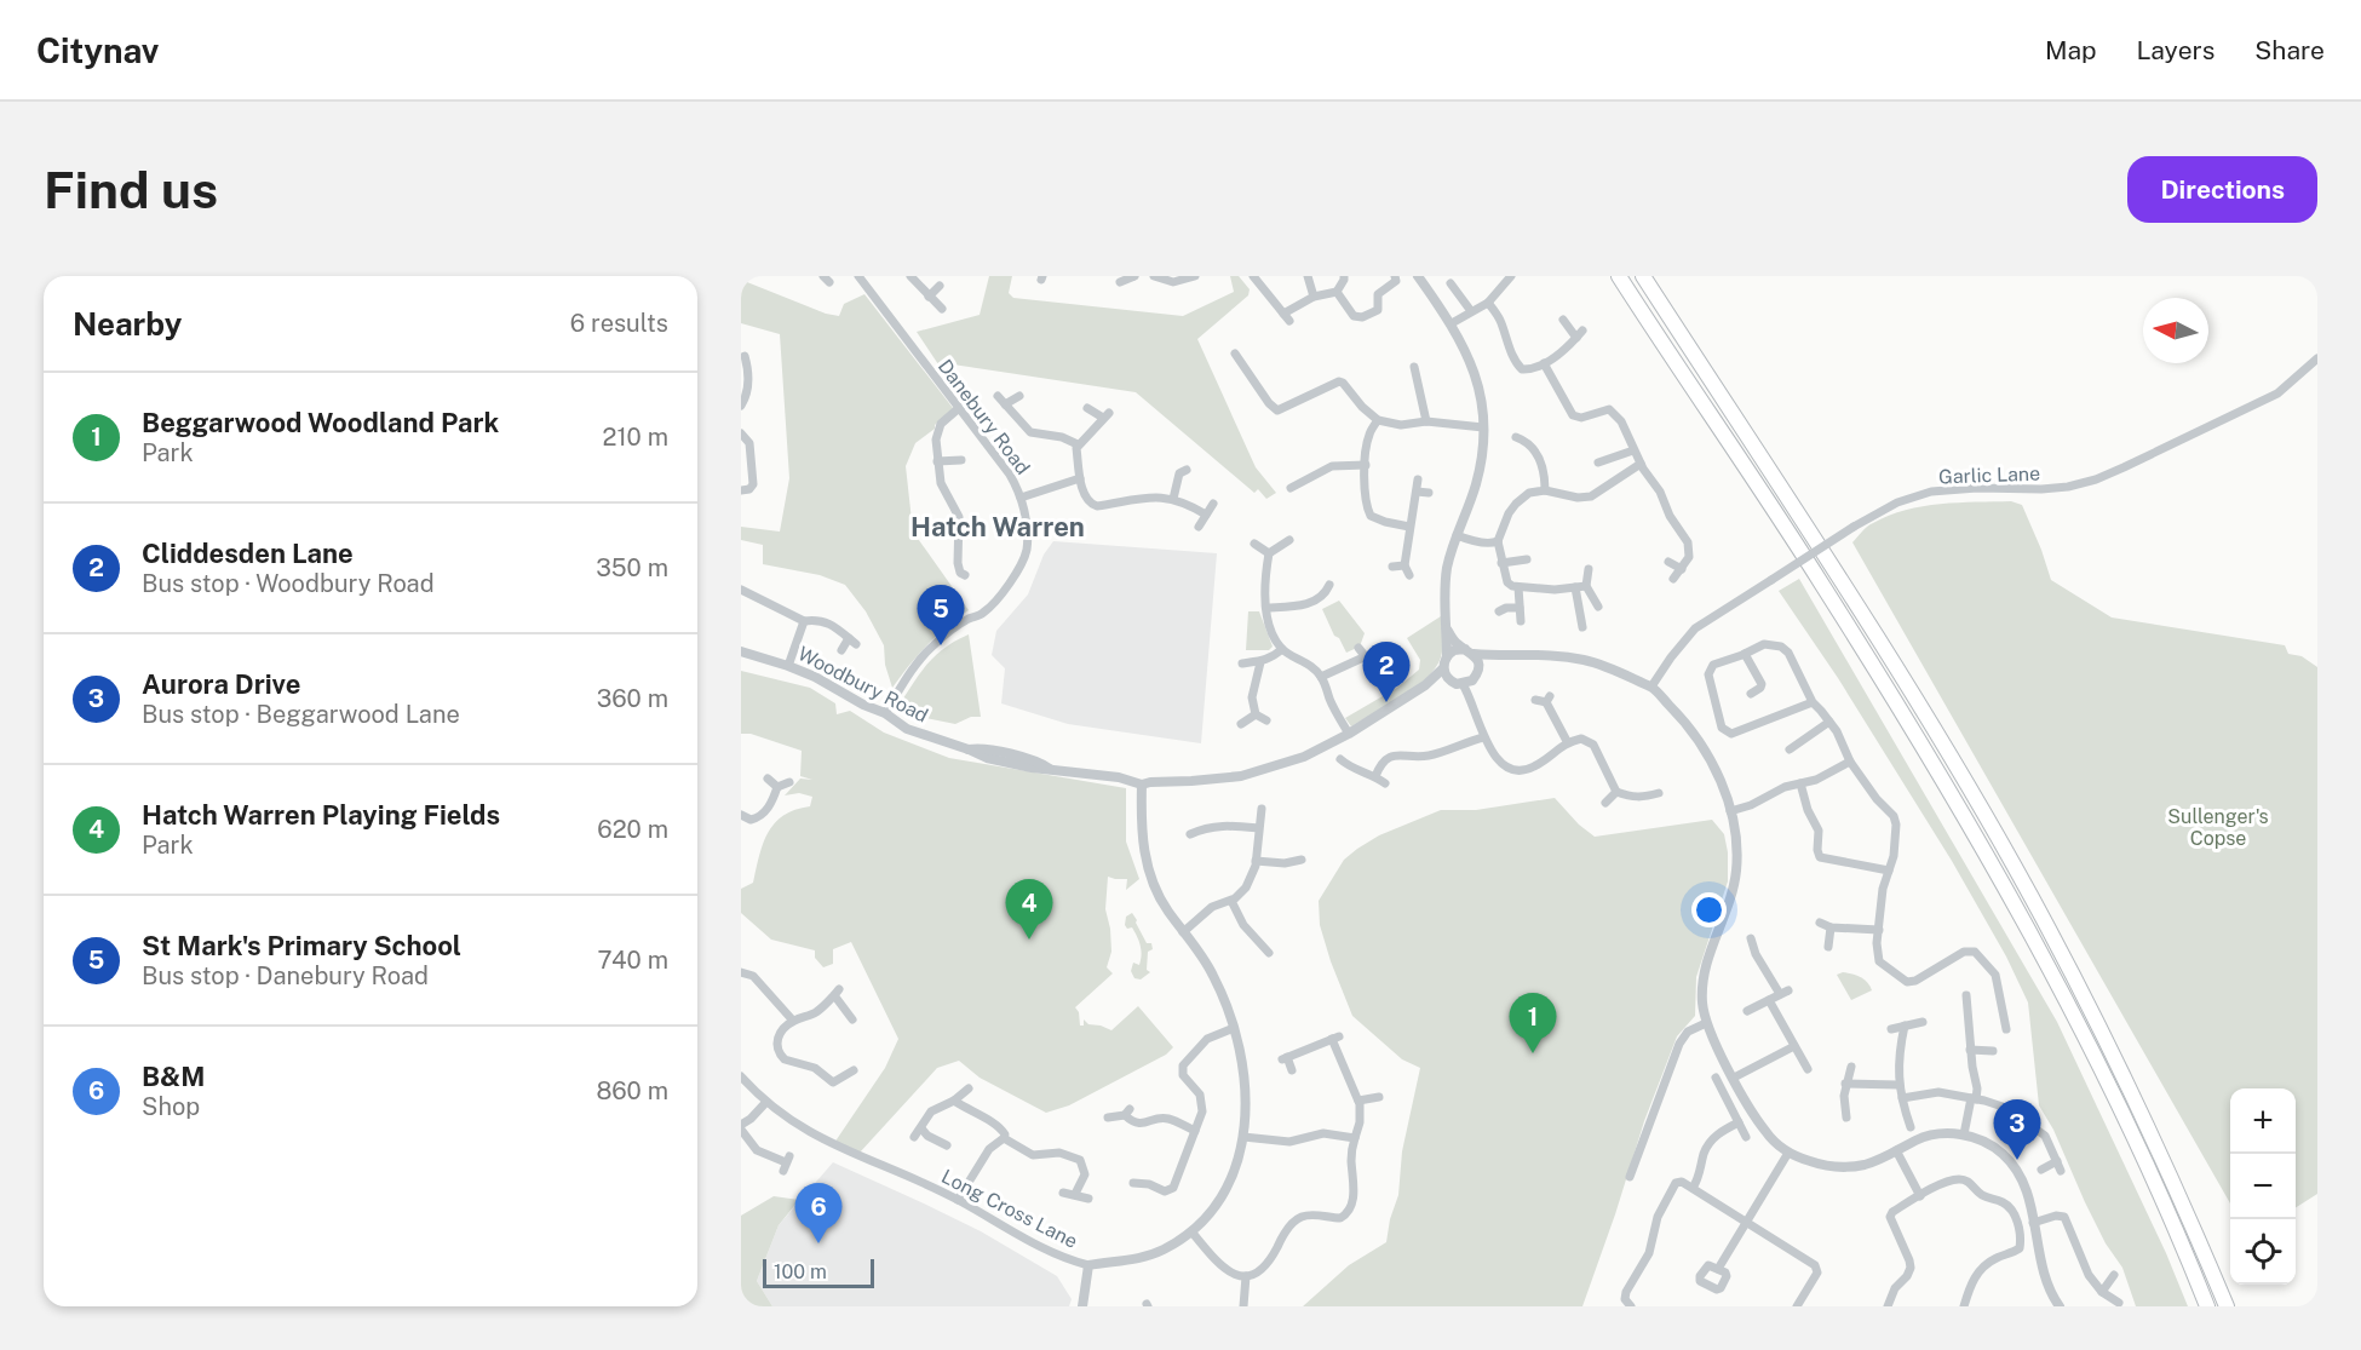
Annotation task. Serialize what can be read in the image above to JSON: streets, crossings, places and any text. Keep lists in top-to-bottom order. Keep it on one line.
{"streets":{"street":["Danebury Road","Garlic Lane","Woodbury Road","Long Cross Lane"]},"crossings":[["Danebury Road","Woodbury Road"],["Woodbury Road","Long Cross Lane"]],"districts":["Hatch Warren"],"parks":["Sullenger's Copse"],"scale_bar":"100 m","north":"left","page":{"header":"Citynav","nav":["Map","Layers","Share"],"buttons":"Directions","title":"Find us","heading":["Nearby","6 results"],"list":[{"mark":"1","name":"Beggarwood Woodland Park","note":"Park","value":"210 m"},{"mark":"2","name":"Cliddesden Lane","note":"Bus stop · Woodbury Road","value":"350 m"},{"mark":"3","name":"Aurora Drive","note":"Bus stop · Beggarwood Lane","value":"360 m"},{"mark":"4","name":"Hatch Warren Playing Fields","note":"Park","value":"620 m"},{"mark":"5","name":"St Mark's Primary School","note":"Bus stop · Danebury Road","value":"740 m"},{"mark":"6","name":"B&M","note":"Shop","value":"860 m"}],"pins":["5","2","4","1","3","6"],"map_buttons":["+","−"],"scale":"100 m"}}
